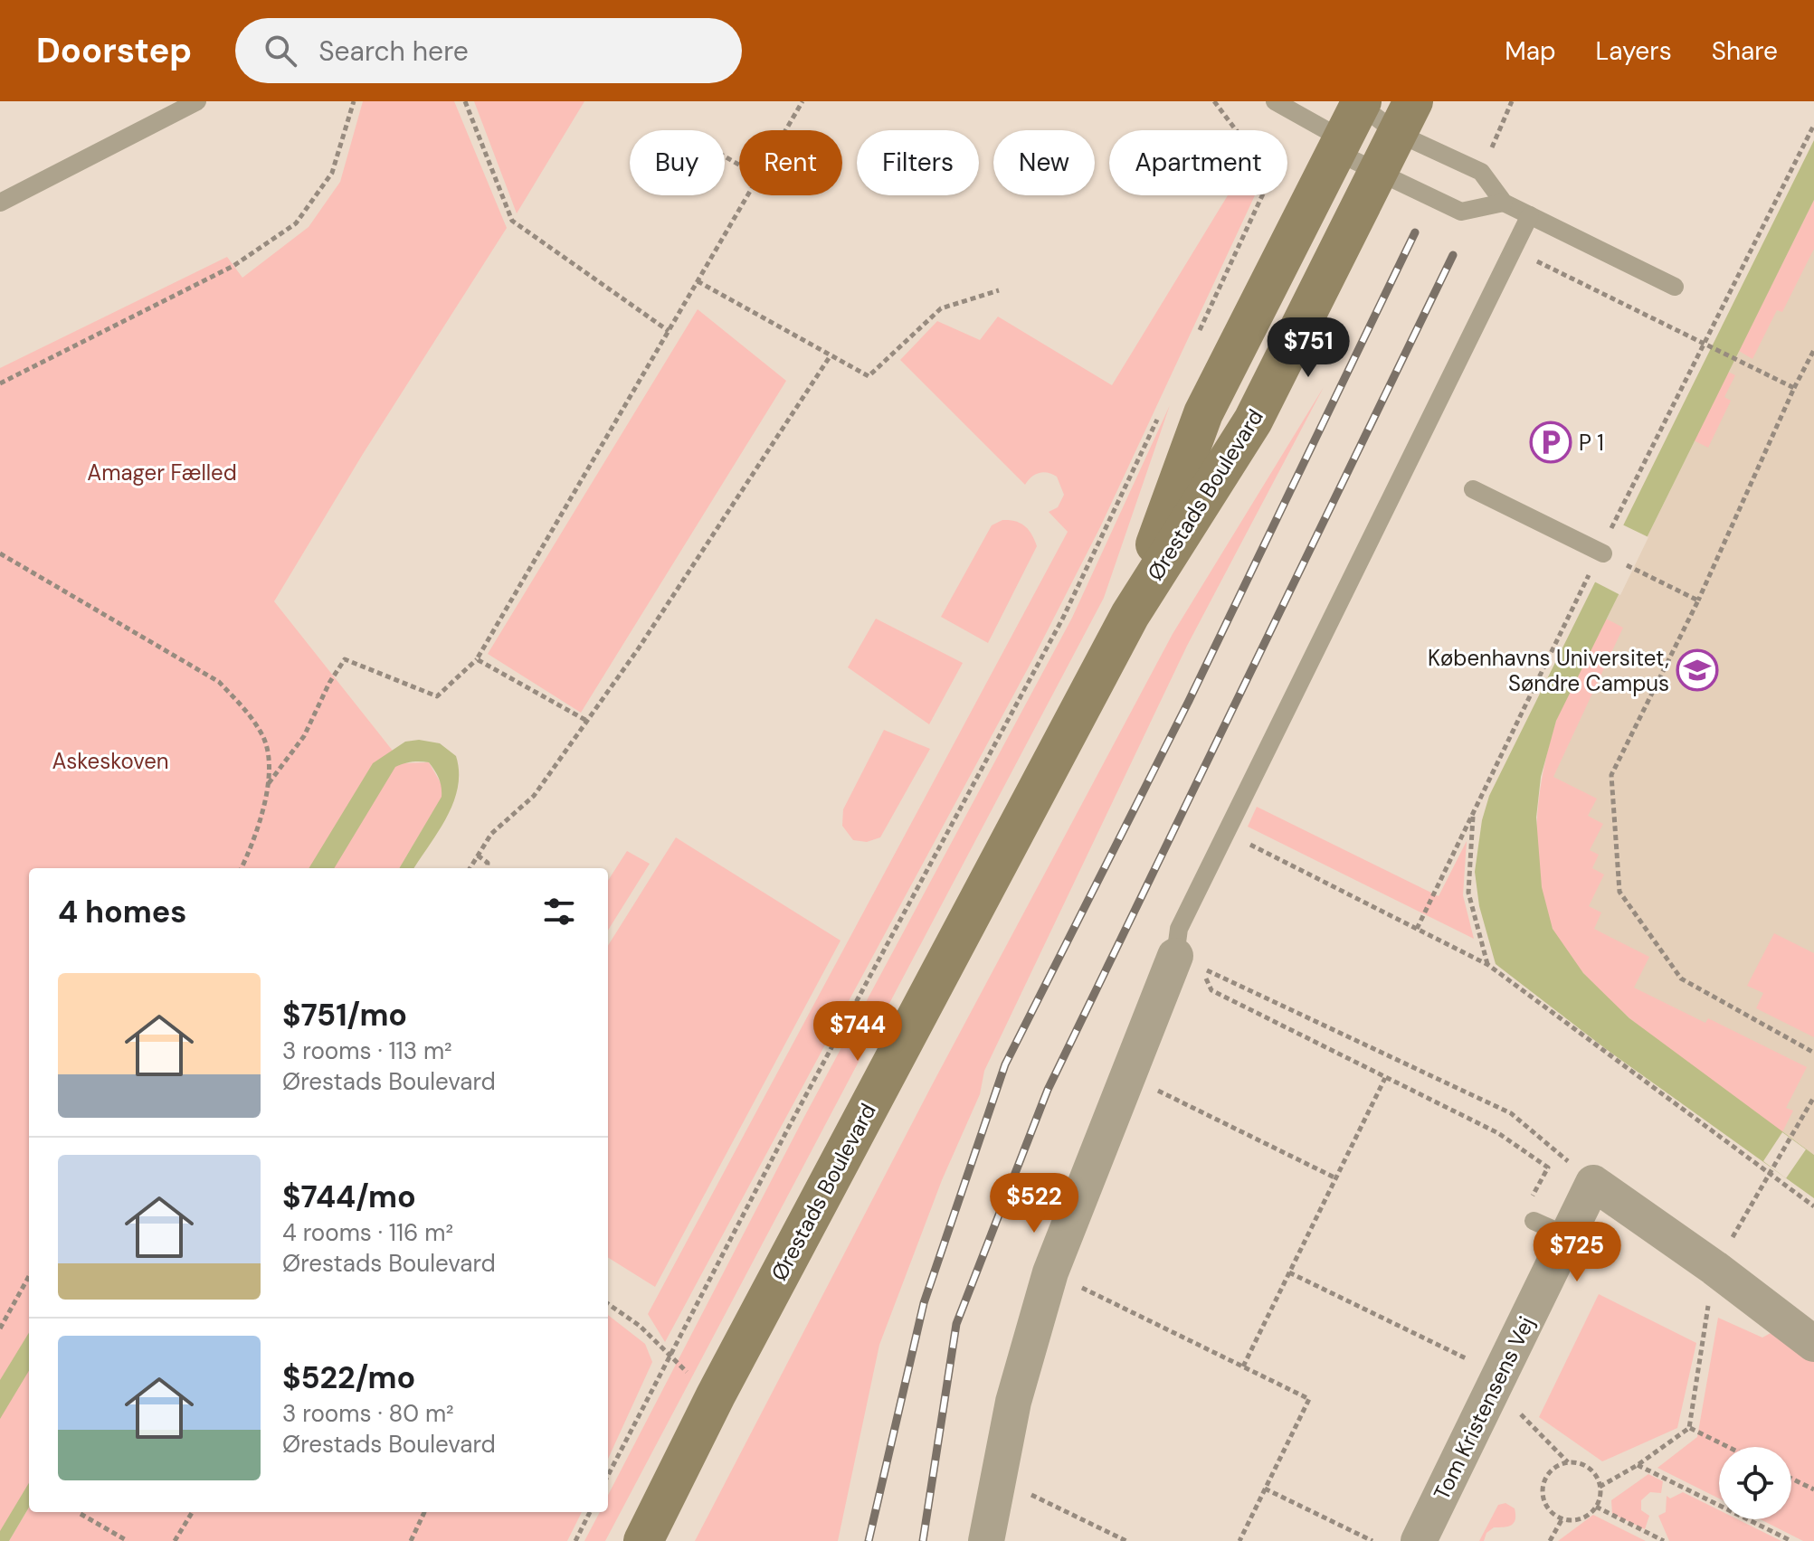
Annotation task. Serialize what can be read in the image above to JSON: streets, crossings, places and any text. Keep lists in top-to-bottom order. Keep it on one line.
{"streets":{"street":["Ørestads Boulevard","Tom Kristensens Vej"]},"parks":["Amager Fælled","Askeskoven"],"places":{"parking":["P 1"],"school or university":["Københavns Universitet, Søndre Campus"]},"page":{"header":"Doorstep","search":"Search here","nav":["Map","Layers","Share"],"chip":["Buy","Rent","Filters","New","Apartment"],"price":["$751","$744","$522","$725"],"heading":"4 homes","list":[{"name":"$751/mo","note":"3 rooms · 113 m² · Ørestads Boulevard"},{"name":"$744/mo","note":"4 rooms · 116 m² · Ørestads Boulevard"},{"name":"$522/mo","note":"3 rooms · 80 m² · Ørestads Boulevard"}]}}
